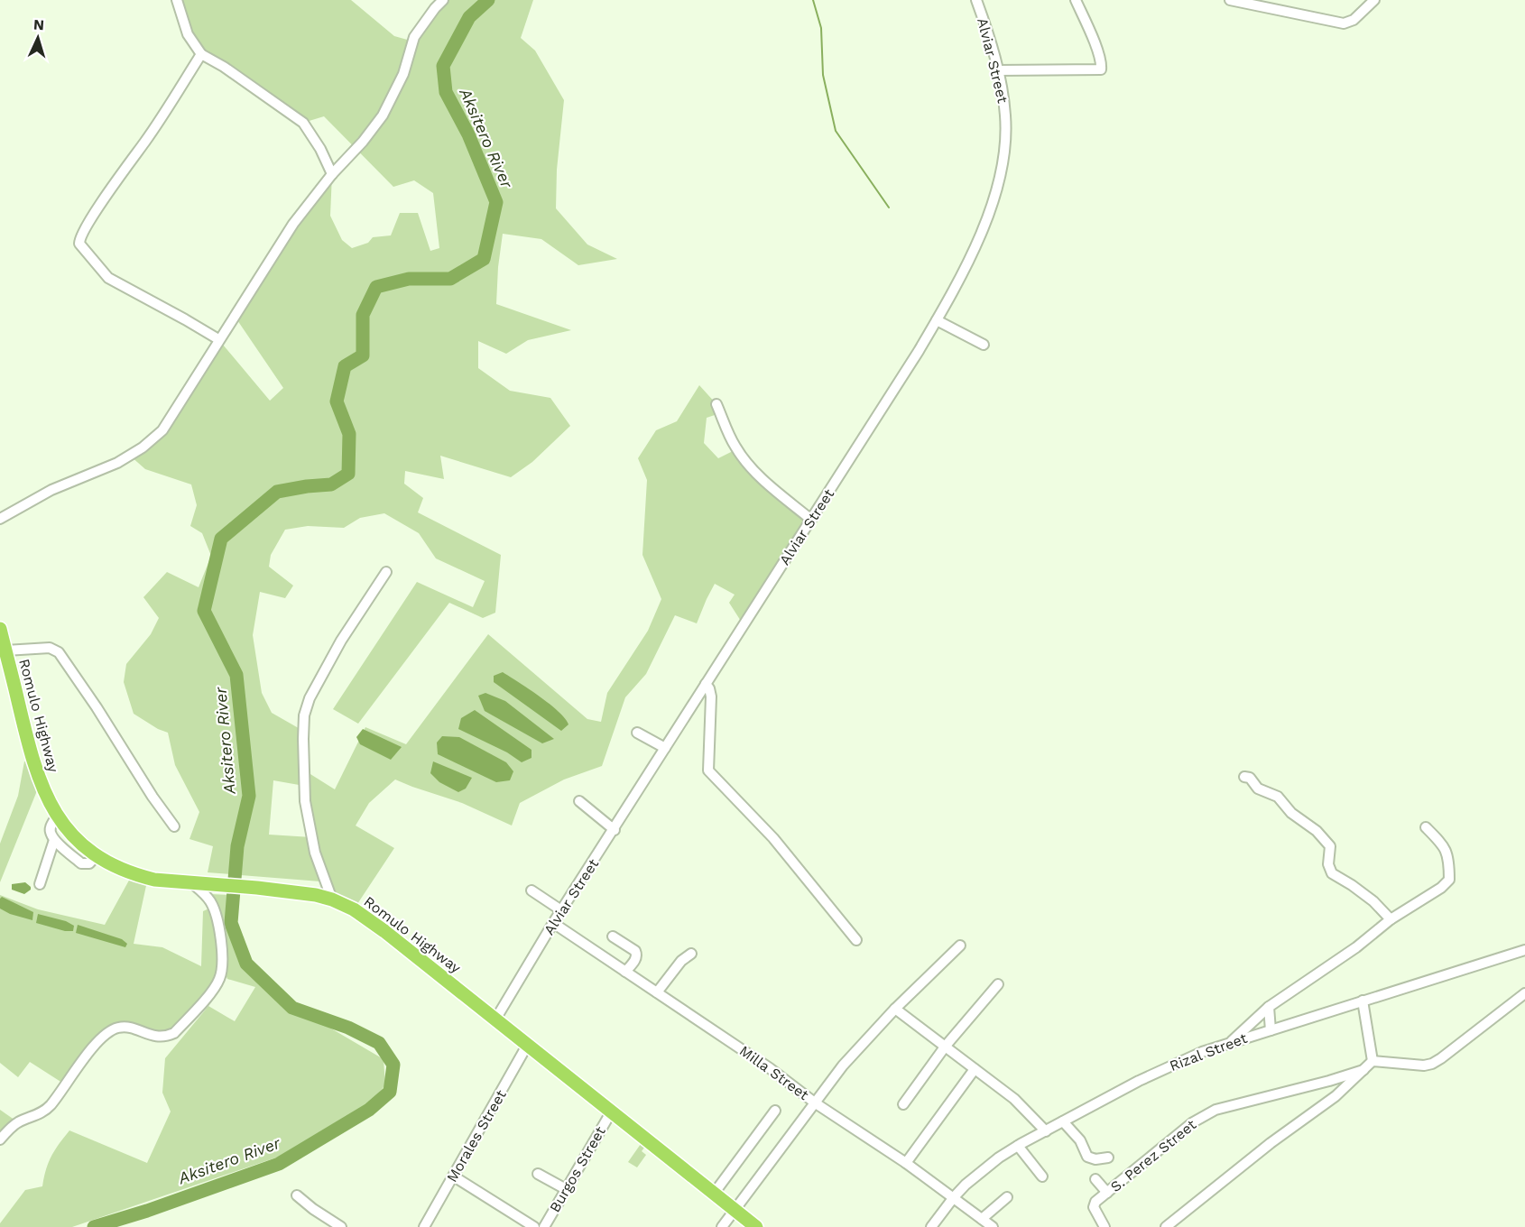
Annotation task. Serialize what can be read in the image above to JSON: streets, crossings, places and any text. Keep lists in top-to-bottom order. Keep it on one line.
{"streets":{"highway":["Romulo Highway"],"street":["Alviar Street","Rizal Street","Milla Street","Morales Street","S. Perez Street","Burgos Street"]},"crossings":[["Alviar Street","Romulo Highway"],["Alviar Street","Milla Street"],["Romulo Highway","Morales Street"],["Romulo Highway","Burgos Street"],["Rizal Street","Milla Street"]],"water":["Aksitero River"],"north":"top"}
